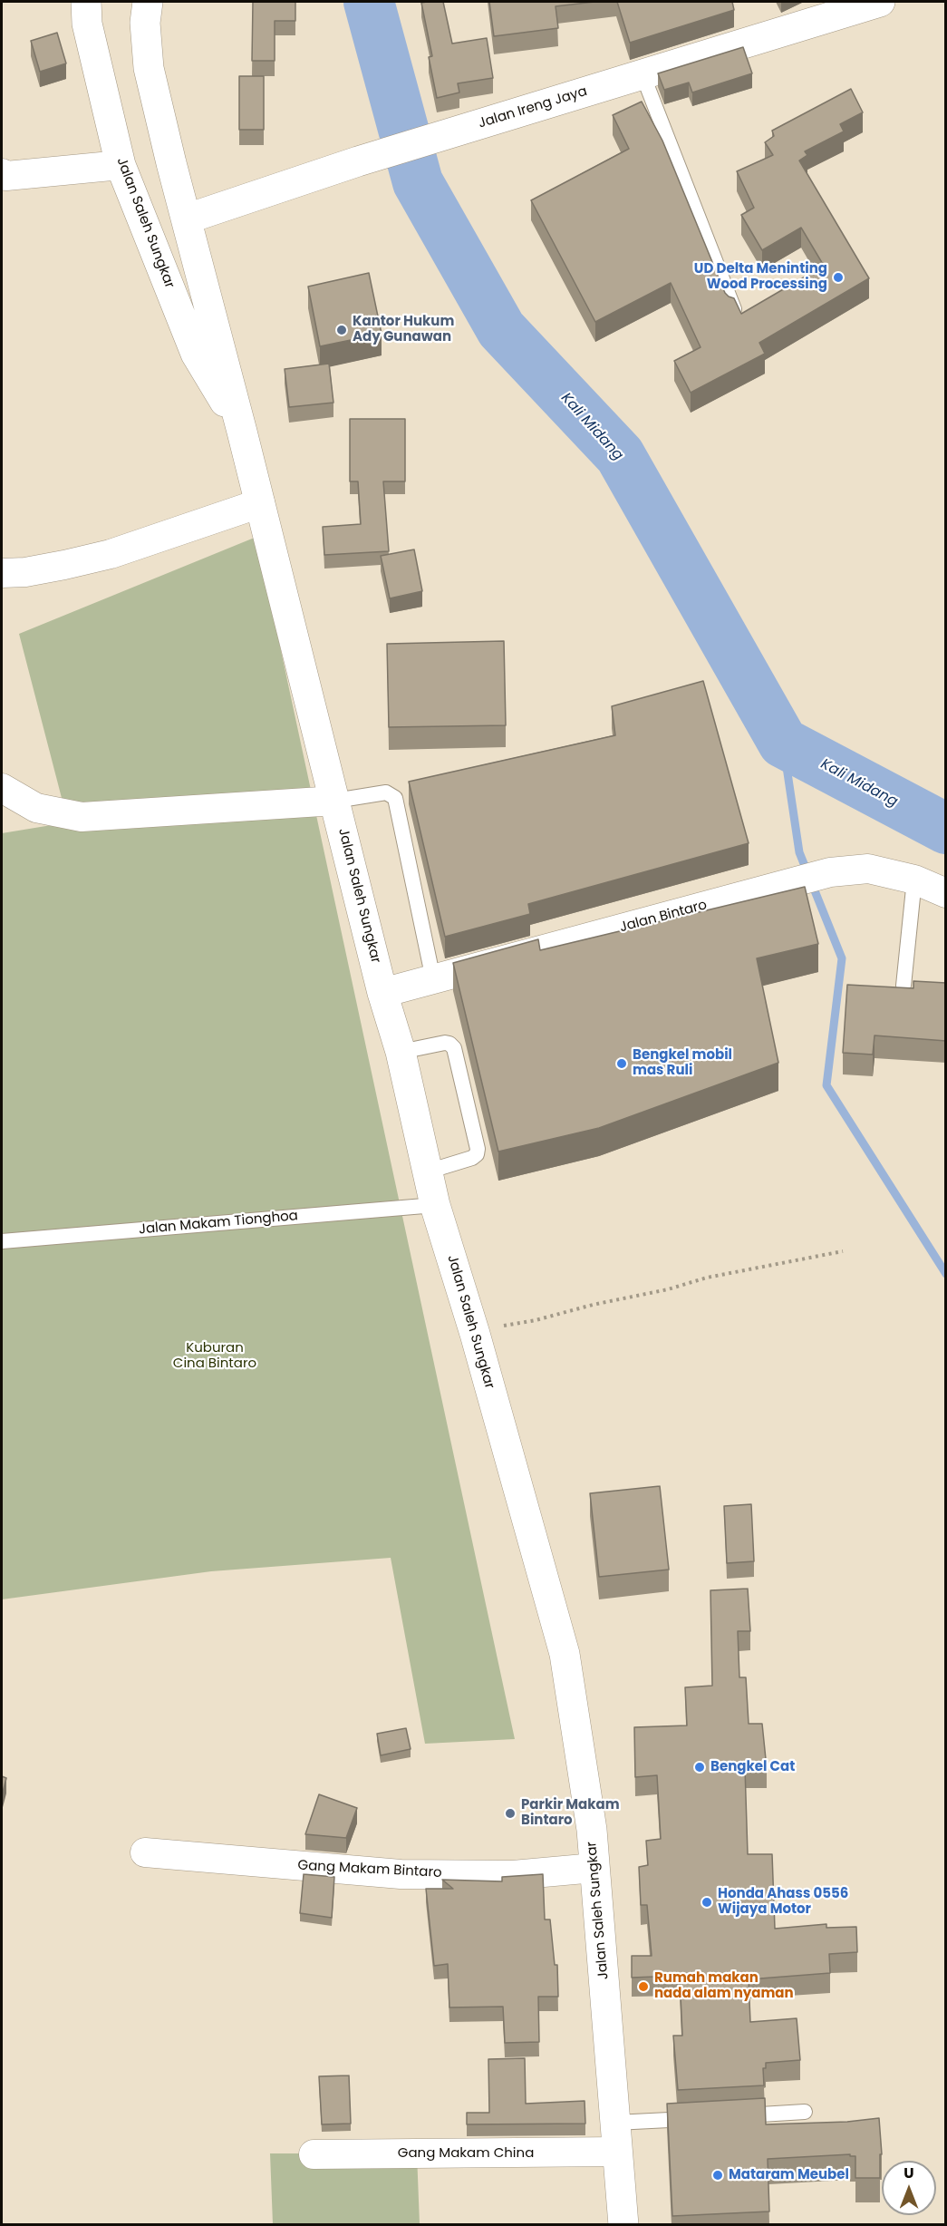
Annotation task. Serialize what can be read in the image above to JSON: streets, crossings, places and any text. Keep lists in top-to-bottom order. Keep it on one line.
{"streets":{"main road":["Jalan Ireng Jaya","Jalan Saleh Sungkar"],"street":["Jalan Bintaro","Gang Makam Bintaro","Gang Makam China"],"lane":["Jalan Makam Tionghoa"]},"crossings":[["Jalan Ireng Jaya","Jalan Saleh Sungkar"],["Jalan Saleh Sungkar","Jalan Bintaro"],["Jalan Saleh Sungkar","Jalan Makam Tionghoa"],["Jalan Saleh Sungkar","Gang Makam Bintaro"],["Jalan Saleh Sungkar","Gang Makam China"]],"water":["Kali Midang"],"parks":["Kuburan Cina Bintaro"],"places":["UD Delta Meninting Wood Processing","Kantor Hukum Ady Gunawan","Bengkel mobil mas Ruli","Bengkel Cat","Parkir Makam Bintaro","Honda Ahass 0556 Wijaya Motor","Rumah makan nada alam nyaman","Mataram Meubel"],"north":"top"}
